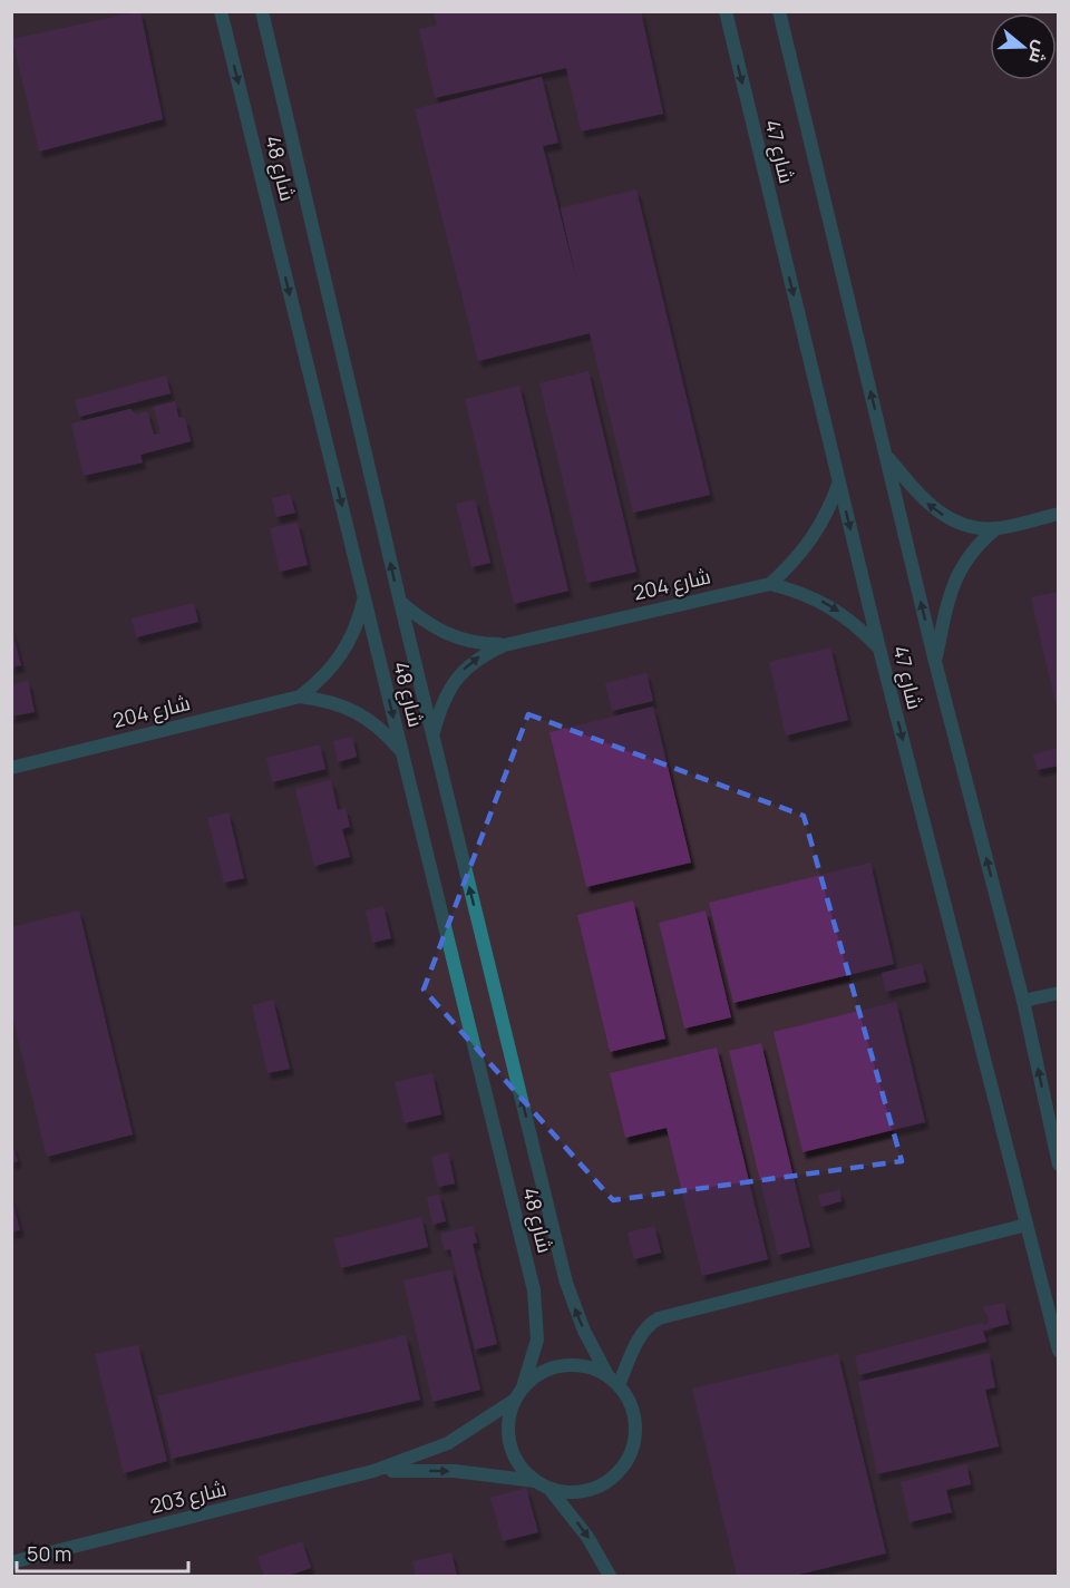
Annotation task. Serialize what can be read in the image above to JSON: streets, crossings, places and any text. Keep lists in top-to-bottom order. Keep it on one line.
{"streets":{"street":["شارع 47","شارع 48","شارع 204","شارع 203"]},"crossings":[["شارع 47","شارع 204"],["شارع 48","شارع 204"],["شارع 48","شارع 203"]],"scale_bar":"50 m","north":"right"}
